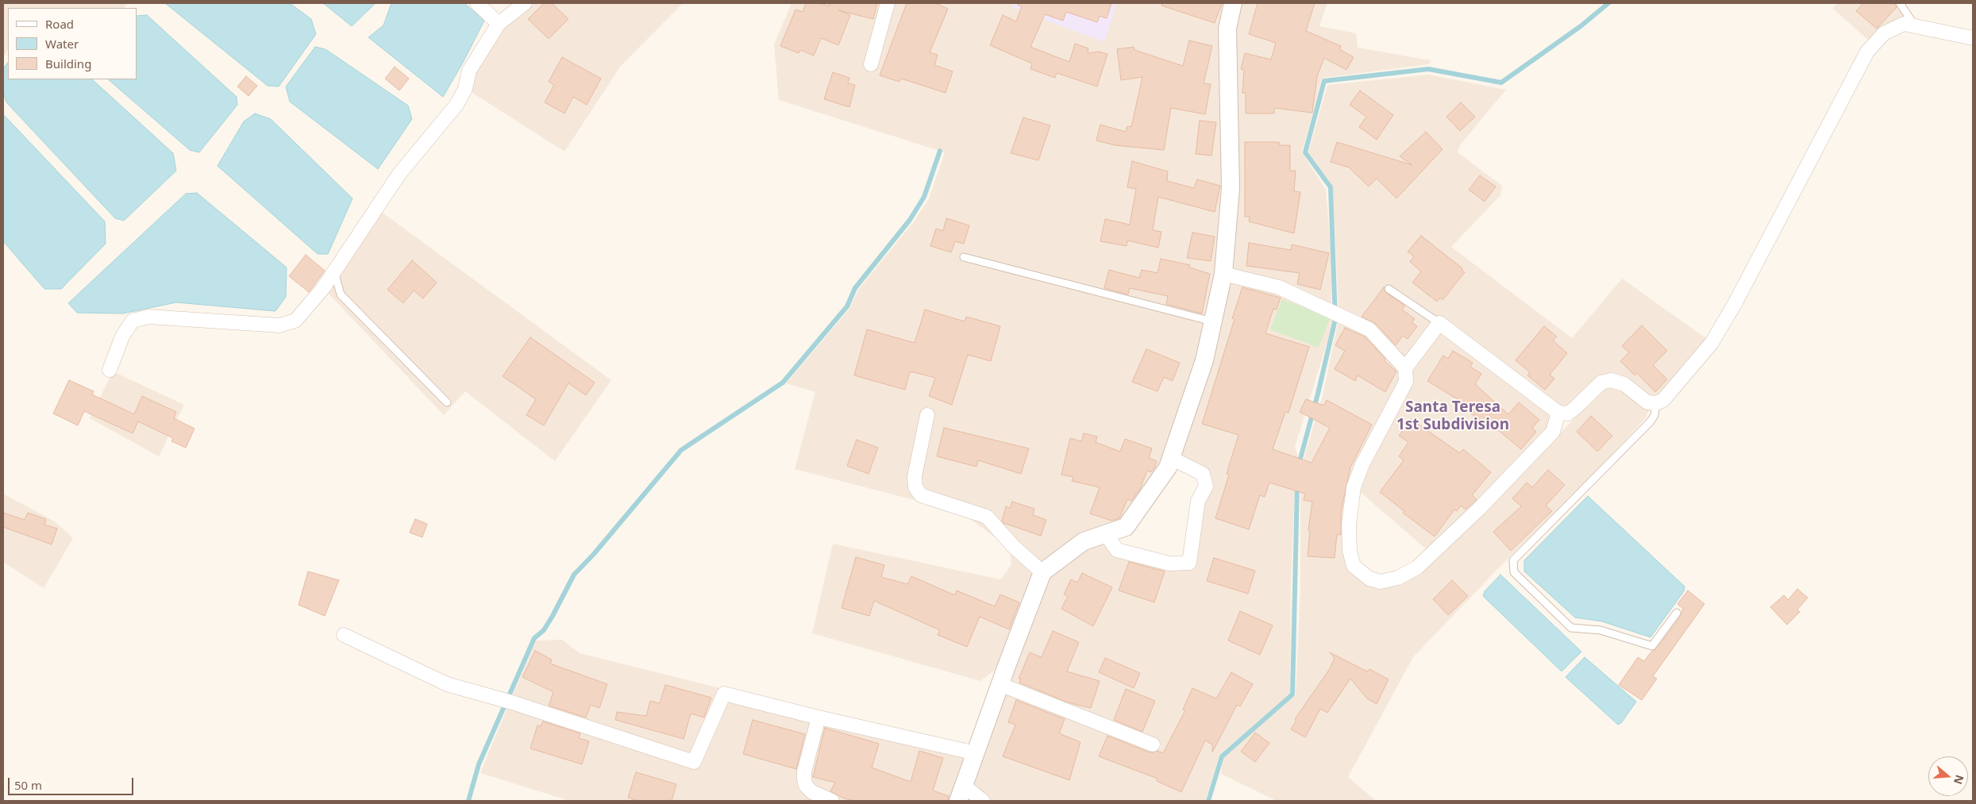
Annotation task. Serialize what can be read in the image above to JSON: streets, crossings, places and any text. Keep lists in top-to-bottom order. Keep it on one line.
{"districts":["Santa Teresa 1st Subdivision"],"legend":["Road","Water","Building"],"scale_bar":"50 m","north":"right"}
